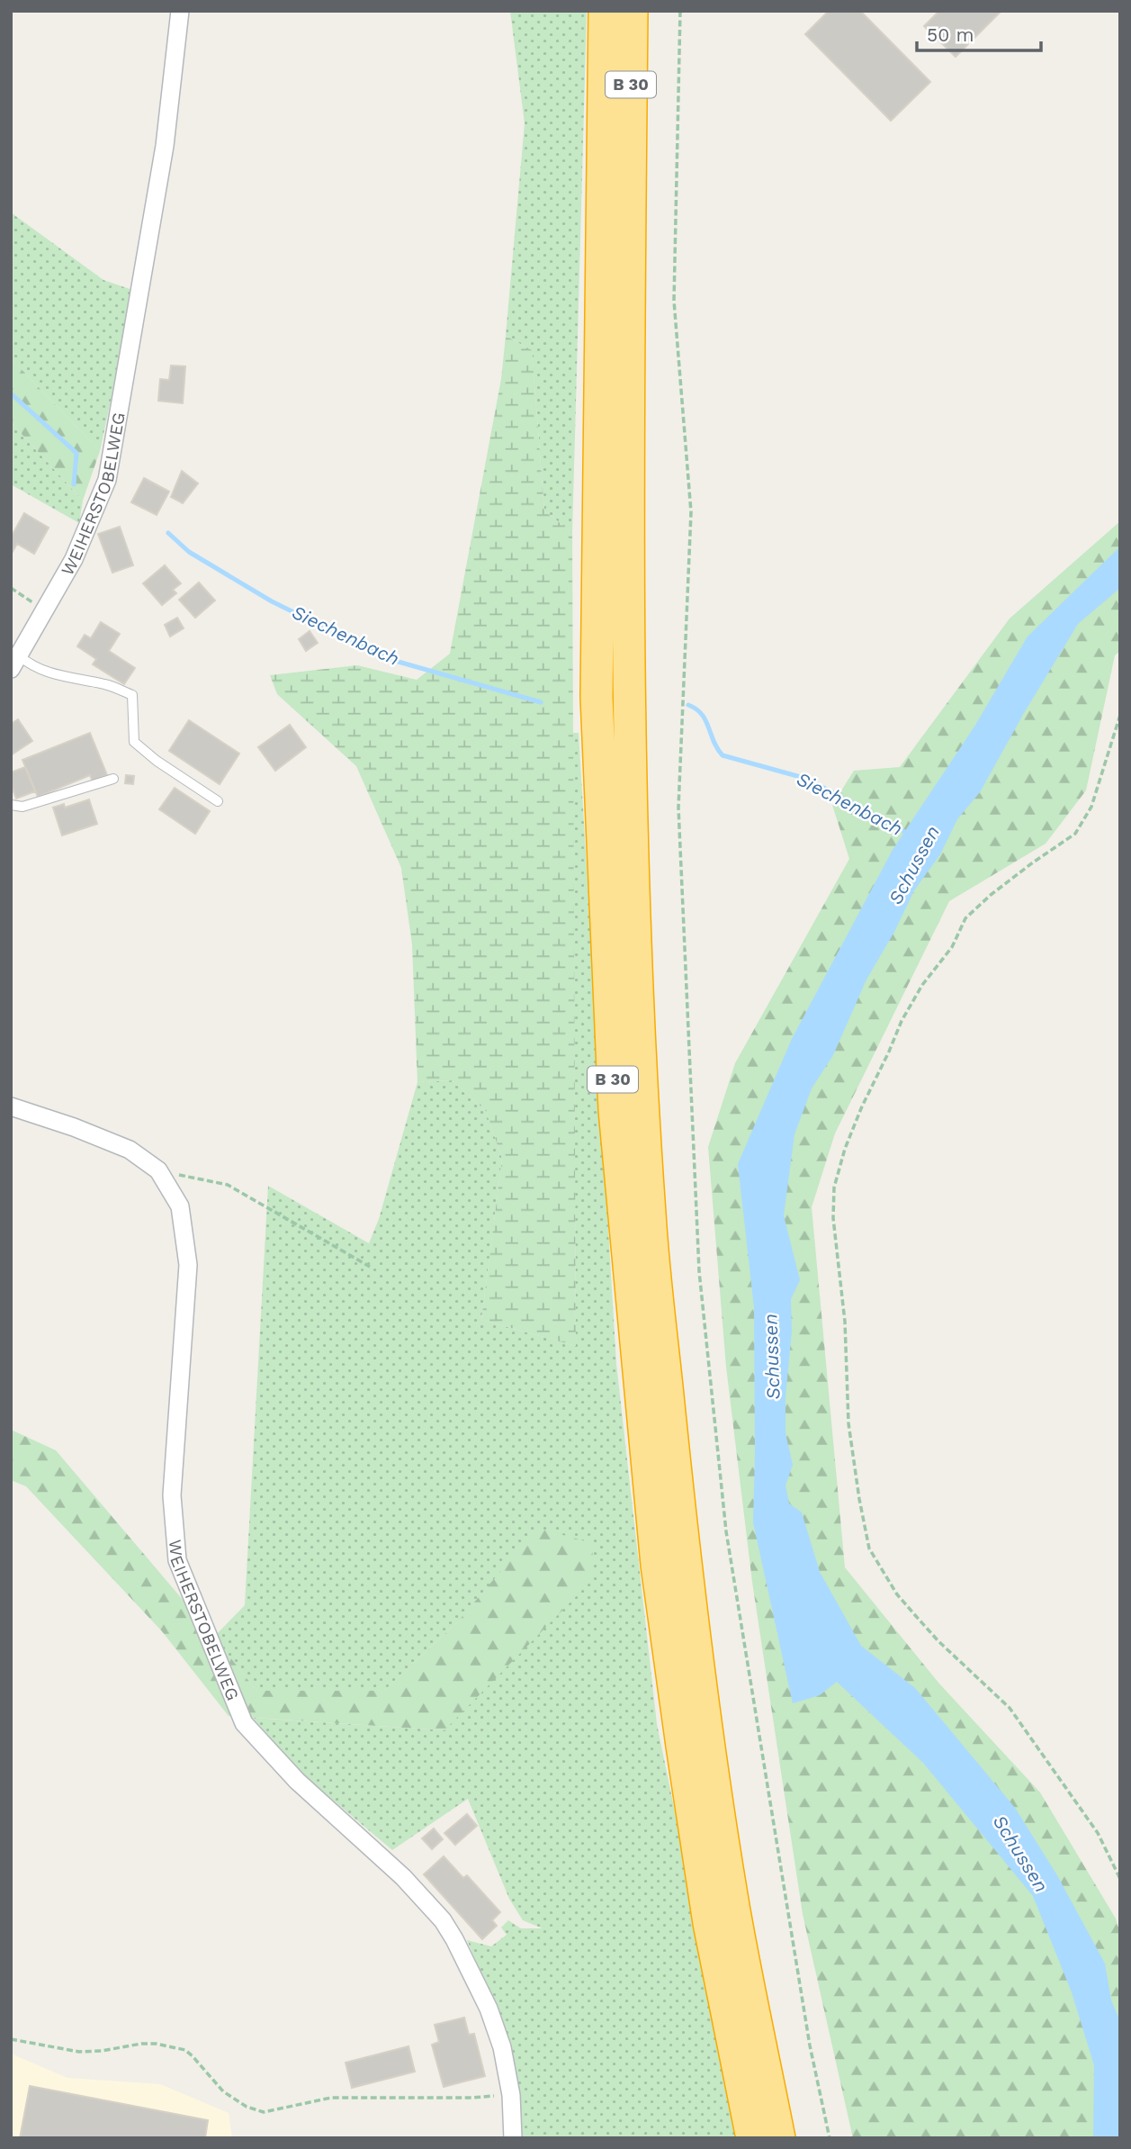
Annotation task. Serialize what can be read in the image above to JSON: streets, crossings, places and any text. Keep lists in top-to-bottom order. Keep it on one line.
{"streets":{"highway":["B 30"],"street":["WEIHERSTOBELWEG"]},"water":["Siechenbach","Schussen"],"scale_bar":"50 m"}
